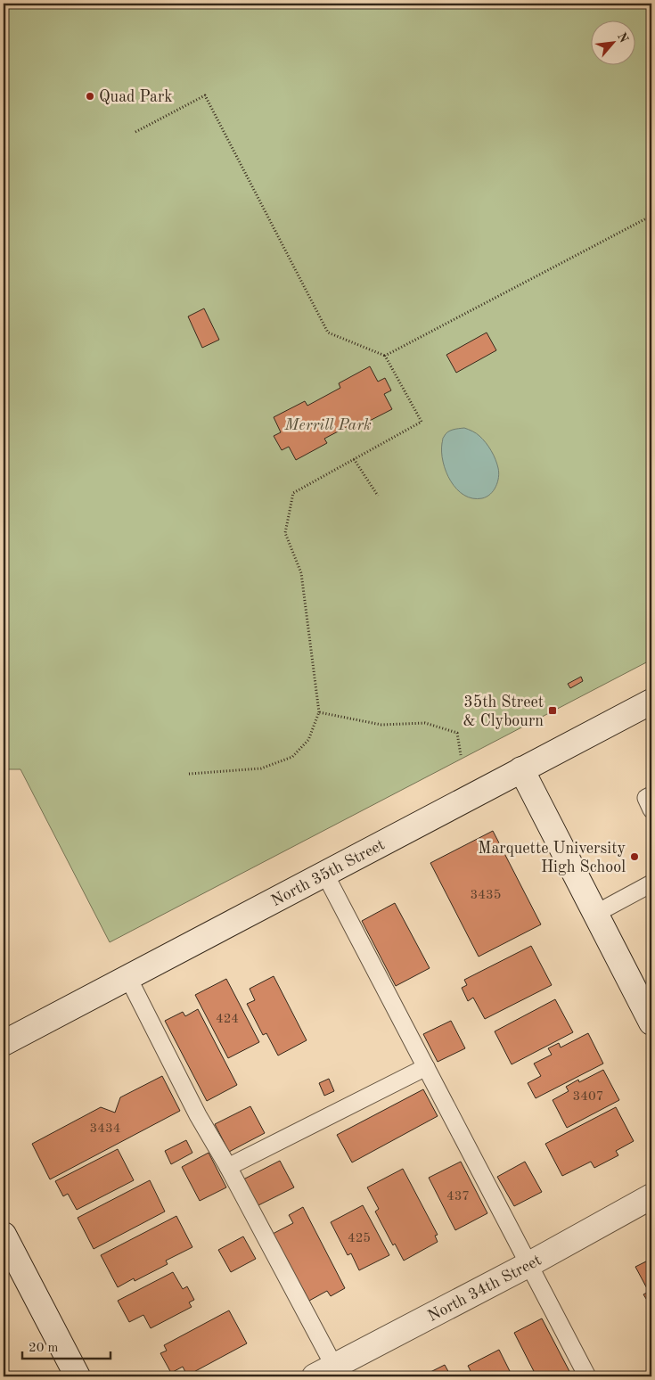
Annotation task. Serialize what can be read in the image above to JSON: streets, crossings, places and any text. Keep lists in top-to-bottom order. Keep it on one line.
{"streets":{"street":["North 35th Street","North 34th Street"]},"parks":["Merrill Park"],"places":{"other":["Quad Park","Marquette University High School"],"transit":["35th Street & Clybourn"]},"house_numbers":["3435","424","3407","3434","437","425"],"scale_bar":"20 m","north":"top right"}
